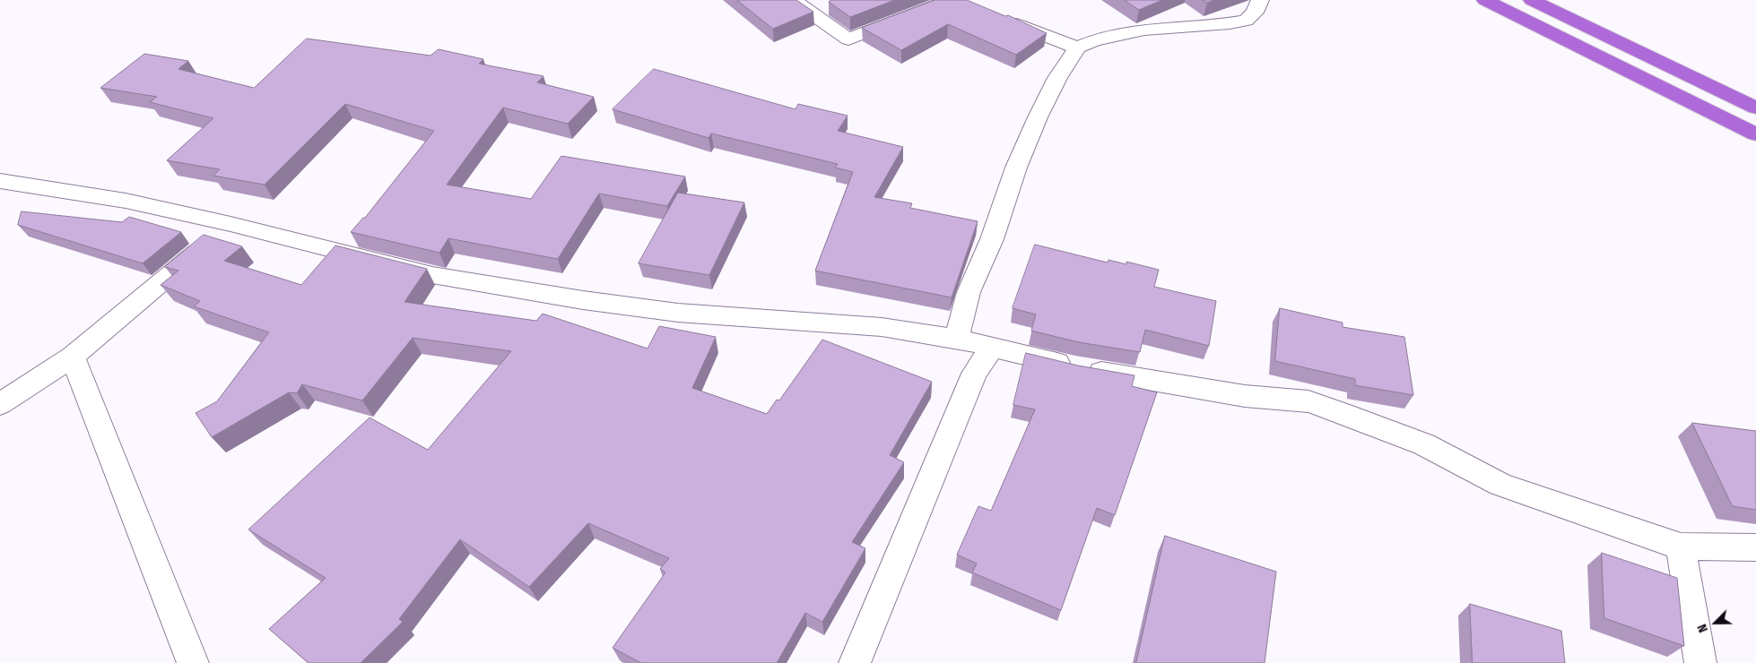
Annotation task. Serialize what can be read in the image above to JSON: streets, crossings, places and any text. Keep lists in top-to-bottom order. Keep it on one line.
{"north":"bottom left"}
